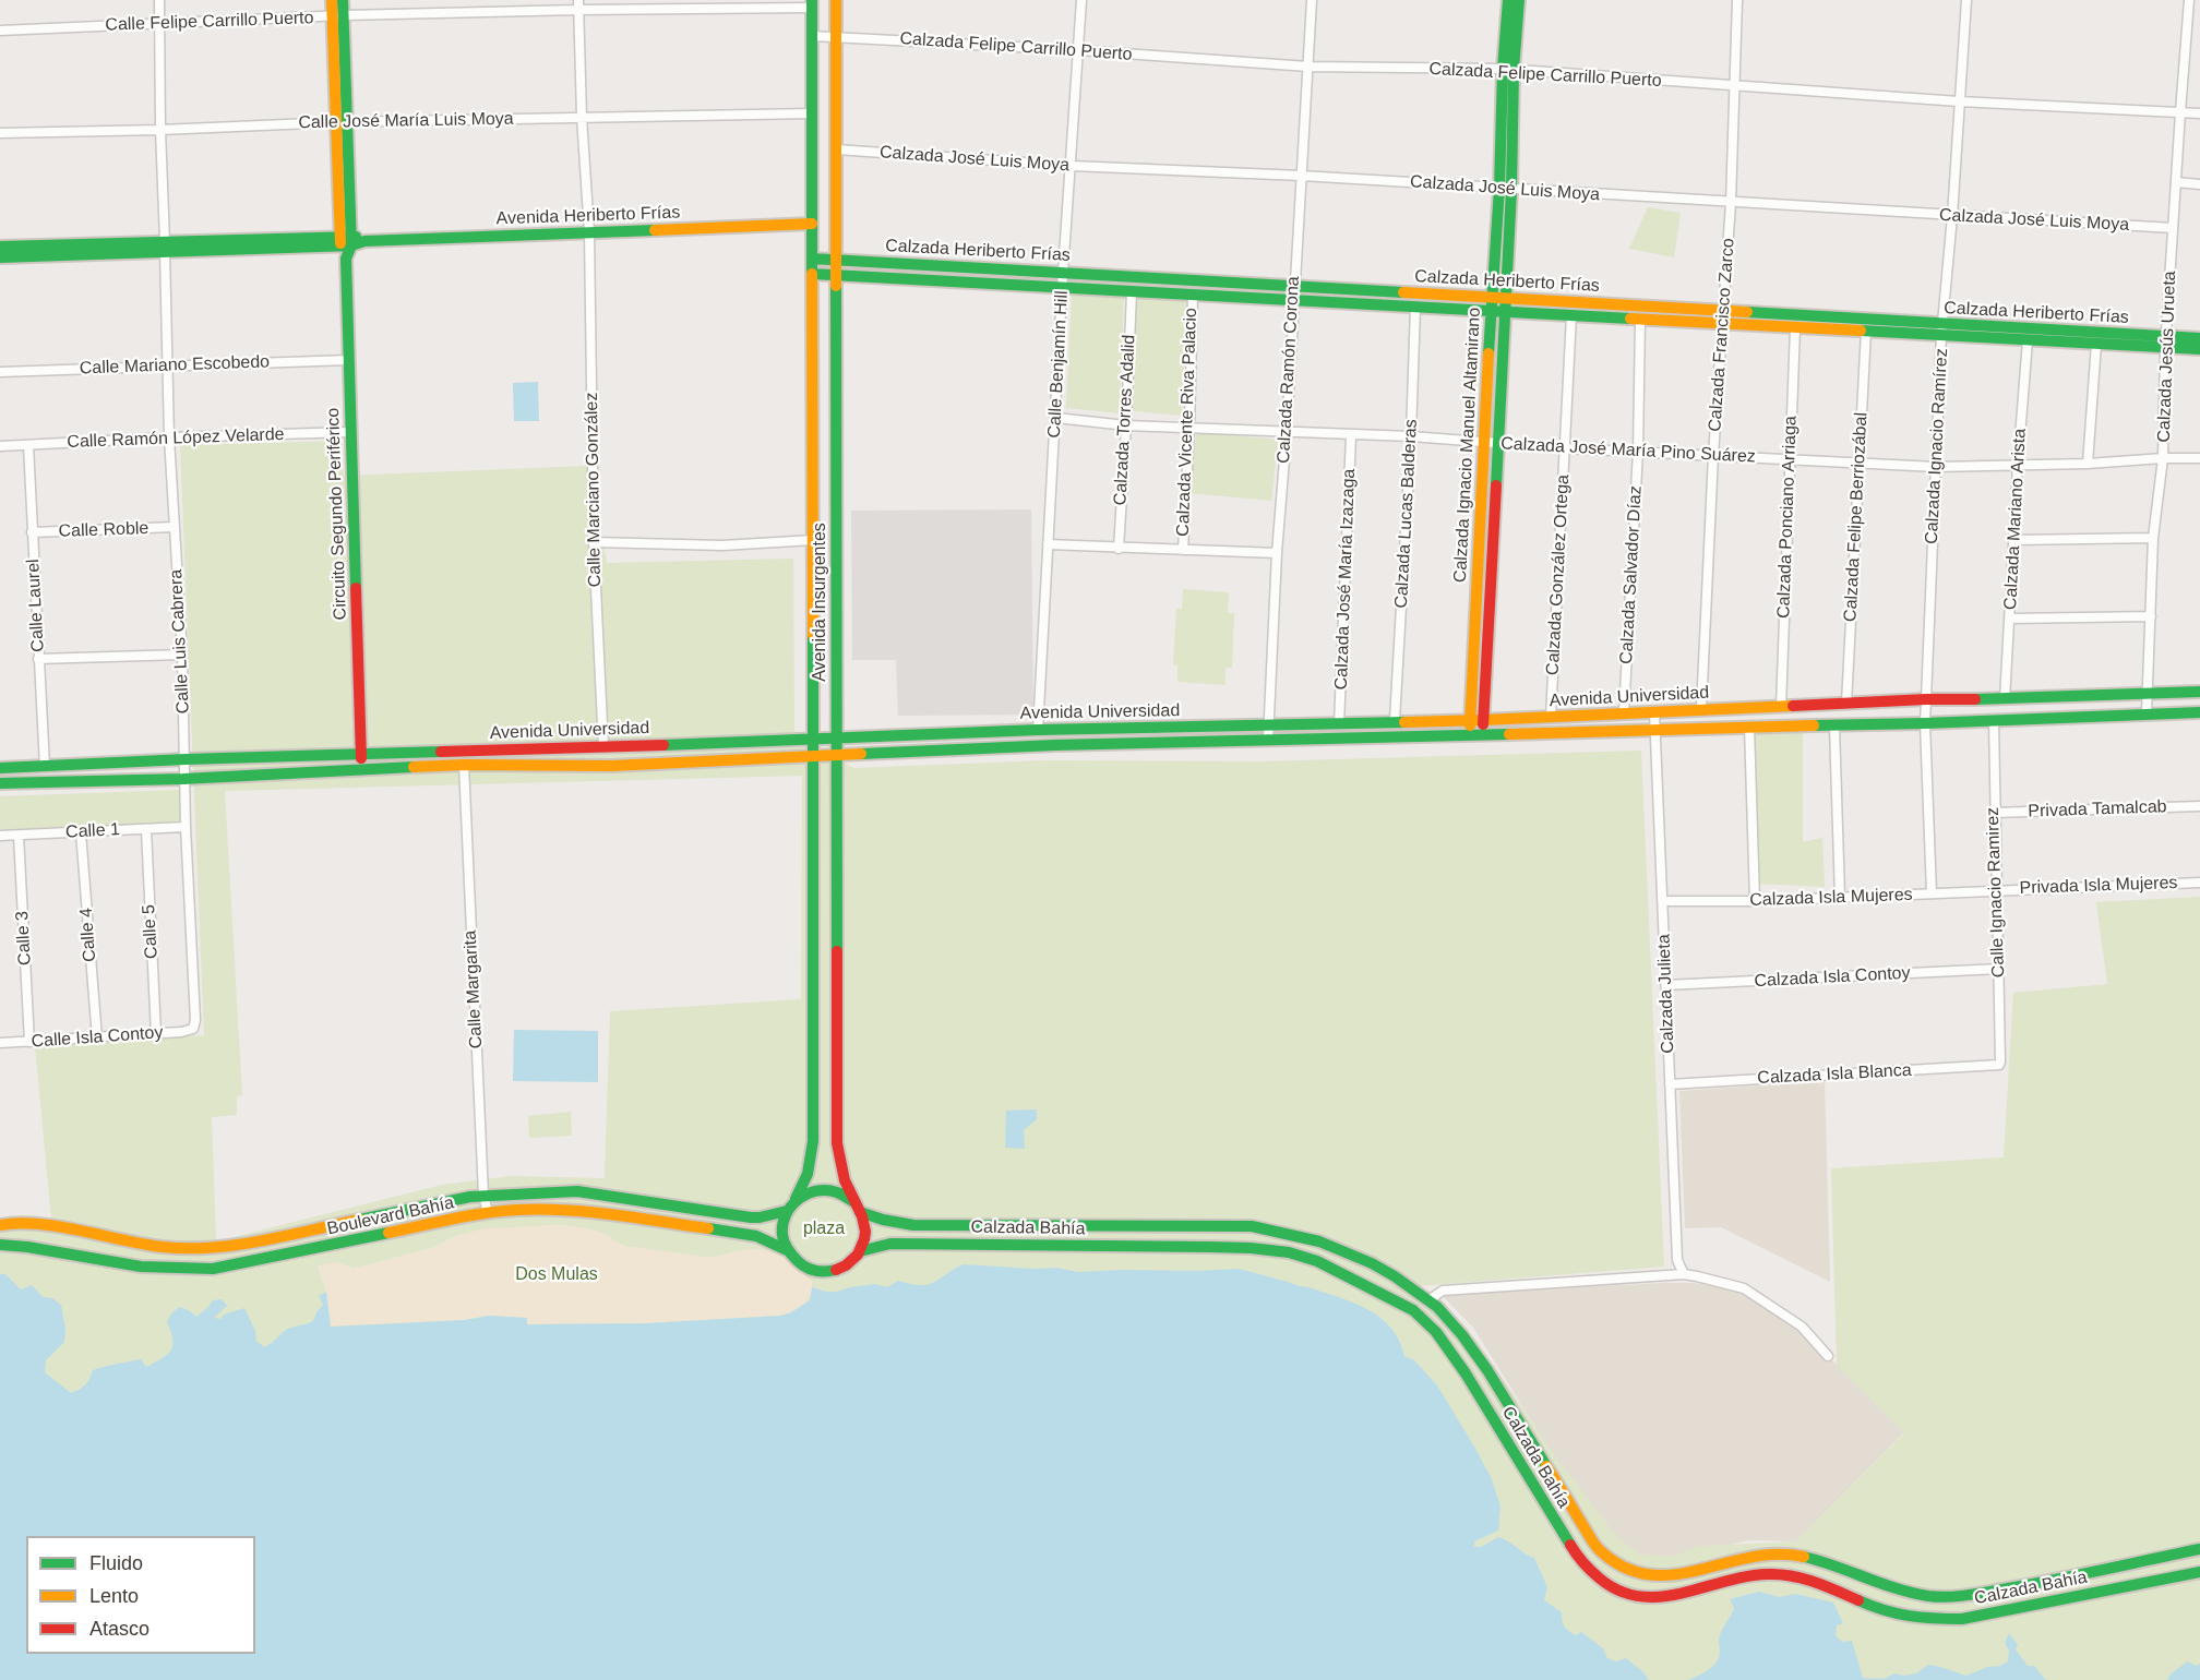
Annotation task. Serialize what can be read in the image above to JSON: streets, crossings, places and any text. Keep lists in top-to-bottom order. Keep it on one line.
{"streets":{"main road":["Avenida Heriberto Frías","Calzada Heriberto Frías","Calzada Ignacio Manuel Altamirano","Circuito Segundo Periférico","Avenida Insurgentes","Avenida Universidad","Boulevard Bahía","Calzada Bahía"],"street":["Calle Felipe Carrillo Puerto","Calzada Felipe Carrillo Puerto","Calle José María Luis Moya","Calzada José Luis Moya","Calzada Francisco Zarco","Calzada Jesús Urueta","Calle Benjamín Hill","Calle Mariano Escobedo","Calzada Ramón Corona","Calzada Torres Adalid","Calzada Vicente Riva Palacio","Calle Ramón López Velarde","Calzada Ignacio Ramírez","Calzada José María Pino Suárez","Calle Marciano González","Calzada Lucas Balderas","Calzada Ponciano Arriaga","Calzada Felipe Berriozábal","Calzada Mariano Arista","Calle Roble","Calzada González Ortega","Calzada Salvador Díaz","Calzada José María Izazaga","Calle Laurel","Calle Luis Cabrera","Privada Tamalcab","Calle 1","Privada Isla Mujeres","Calle Ignacio Ramirez","Calzada Isla Mujeres","Calle 5","Calle 4","Calle 3","Calzada Isla Contoy","Calle Margarita","Calzada Julieta","Calle Isla Contoy","Calzada Isla Blanca"]},"crossings":[["Calle Felipe Carrillo Puerto","Calle Marciano González"],["Calle Felipe Carrillo Puerto","Avenida Insurgentes"],["Calle Felipe Carrillo Puerto","Calle Luis Cabrera"],["Calzada Felipe Carrillo Puerto","Calzada Francisco Zarco"],["Calzada Felipe Carrillo Puerto","Calzada Jesús Urueta"],["Calzada Felipe Carrillo Puerto","Calle Benjamín Hill"],["Calzada Felipe Carrillo Puerto","Calzada Ramón Corona"],["Calzada Felipe Carrillo Puerto","Calzada Ignacio Manuel Altamirano"],["Calzada Felipe Carrillo Puerto","Calzada Ignacio Ramírez"],["Calzada Felipe Carrillo Puerto","Avenida Insurgentes"],["Calle José María Luis Moya","Calle Marciano González"],["Calle José María Luis Moya","Avenida Insurgentes"],["Calle José María Luis Moya","Calle Luis Cabrera"],["Calzada José Luis Moya","Calzada Francisco Zarco"],["Calzada José Luis Moya","Calzada Jesús Urueta"],["Calzada José Luis Moya","Calle Benjamín Hill"],["Calzada José Luis Moya","Calzada Ramón Corona"],["Calzada José Luis Moya","Calzada Ignacio Manuel Altamirano"],["Calzada José Luis Moya","Calzada Ignacio Ramírez"],["Calzada José Luis Moya","Avenida Insurgentes"],["Avenida Heriberto Frías","Calle Marciano González"],["Avenida Heriberto Frías","Circuito Segundo Periférico"],["Avenida Heriberto Frías","Avenida Insurgentes"],["Avenida Heriberto Frías","Calle Luis Cabrera"],["Calzada Heriberto Frías","Calzada Francisco Zarco"],["Calzada Heriberto Frías","Calzada Jesús Urueta"],["Calzada Heriberto Frías","Calle Benjamín Hill"],["Calzada Heriberto Frías","Calzada Ramón Corona"],["Calzada Heriberto Frías","Calzada Torres Adalid"],["Calzada Heriberto Frías","Calzada Vicente Riva Palacio"],["Calzada Heriberto Frías","Calzada Ignacio Manuel Altamirano"],["Calzada Heriberto Frías","Calzada Ignacio Ramírez"],["Calzada Heriberto Frías","Calzada Lucas Balderas"],["Calzada Heriberto Frías","Calzada Ponciano Arriaga"],["Calzada Heriberto Frías","Calzada Felipe Berriozábal"],["Calzada Heriberto Frías","Calzada Mariano Arista"],["Calzada Heriberto Frías","Calzada González Ortega"],["Calzada Heriberto Frías","Calzada Salvador Díaz"],["Calzada Heriberto Frías","Avenida Insurgentes"],["Calzada Francisco Zarco","Calzada José María Pino Suárez"],["Calzada Francisco Zarco","Avenida Universidad"],["Calzada Jesús Urueta","Calzada José María Pino Suárez"],["Calzada Jesús Urueta","Avenida Universidad"],["Calle Benjamín Hill","Calzada José María Pino Suárez"],["Calle Benjamín Hill","Avenida Universidad"],["Calle Mariano Escobedo","Circuito Segundo Periférico"],["Calle Mariano Escobedo","Calle Luis Cabrera"],["Calzada Ramón Corona","Calzada José María Pino Suárez"],["Calzada Ramón Corona","Avenida Universidad"],["Calzada Torres Adalid","Calzada José María Pino Suárez"],["Calzada Vicente Riva Palacio","Calzada José María Pino Suárez"],["Calle Ramón López Velarde","Circuito Segundo Periférico"],["Calle Ramón López Velarde","Calle Laurel"],["Calle Ramón López Velarde","Calle Luis Cabrera"],["Calzada Ignacio Manuel Altamirano","Calzada José María Pino Suárez"],["Calzada Ignacio Manuel Altamirano","Avenida Universidad"],["Calzada Ignacio Ramírez","Calzada José María Pino Suárez"],["Calzada Ignacio Ramírez","Avenida Universidad"],["Calzada Ignacio Ramírez","Calzada Isla Mujeres"],["Calzada José María Pino Suárez","Calzada Lucas Balderas"],["Calzada José María Pino Suárez","Calzada Ponciano Arriaga"],["Calzada José María Pino Suárez","Calzada Felipe Berriozábal"],["Calzada José María Pino Suárez","Calzada Mariano Arista"],["Calzada José María Pino Suárez","Calzada González Ortega"],["Calzada José María Pino Suárez","Calzada Salvador Díaz"],["Calzada José María Pino Suárez","Calzada José María Izazaga"],["Calle Marciano González","Avenida Universidad"],["Circuito Segundo Periférico","Avenida Universidad"],["Calzada Lucas Balderas","Avenida Universidad"],["Calzada Ponciano Arriaga","Avenida Universidad"],["Calzada Felipe Berriozábal","Avenida Universidad"],["Calzada Mariano Arista","Avenida Universidad"],["Calle Roble","Calle Laurel"],["Calle Roble","Calle Luis Cabrera"],["Calzada González Ortega","Avenida Universidad"],["Calzada Salvador Díaz","Avenida Universidad"],["Calzada José María Izazaga","Avenida Universidad"],["Avenida Insurgentes","Avenida Universidad"],["Avenida Insurgentes","Boulevard Bahía"],["Avenida Insurgentes","Calzada Bahía"],["Calle Laurel","Avenida Universidad"],["Calle Luis Cabrera","Avenida Universidad"],["Calle Luis Cabrera","Calle 1"],["Calle Luis Cabrera","Calle Isla Contoy"],["Avenida Universidad","Calle Ignacio Ramirez"],["Avenida Universidad","Calle Margarita"],["Avenida Universidad","Calzada Julieta"],["Privada Tamalcab","Calle Ignacio Ramirez"],["Calle 1","Calle 5"],["Calle 1","Calle 4"],["Calle 1","Calle 3"],["Privada Isla Mujeres","Calle Ignacio Ramirez"],["Privada Isla Mujeres","Calzada Isla Mujeres"],["Calle Ignacio Ramirez","Calzada Isla Mujeres"],["Calle Ignacio Ramirez","Calzada Isla Contoy"],["Calle Ignacio Ramirez","Calzada Isla Blanca"],["Calzada Isla Mujeres","Calzada Julieta"],["Calle 5","Calle Isla Contoy"],["Calle 4","Calle Isla Contoy"],["Calle 3","Calle Isla Contoy"],["Calzada Isla Contoy","Calzada Julieta"],["Calle Margarita","Boulevard Bahía"],["Calzada Julieta","Calzada Isla Blanca"],["Boulevard Bahía","Calzada Bahía"]],"parks":["plaza","Dos Mulas"],"legend":["Fluido","Lento","Atasco"]}
